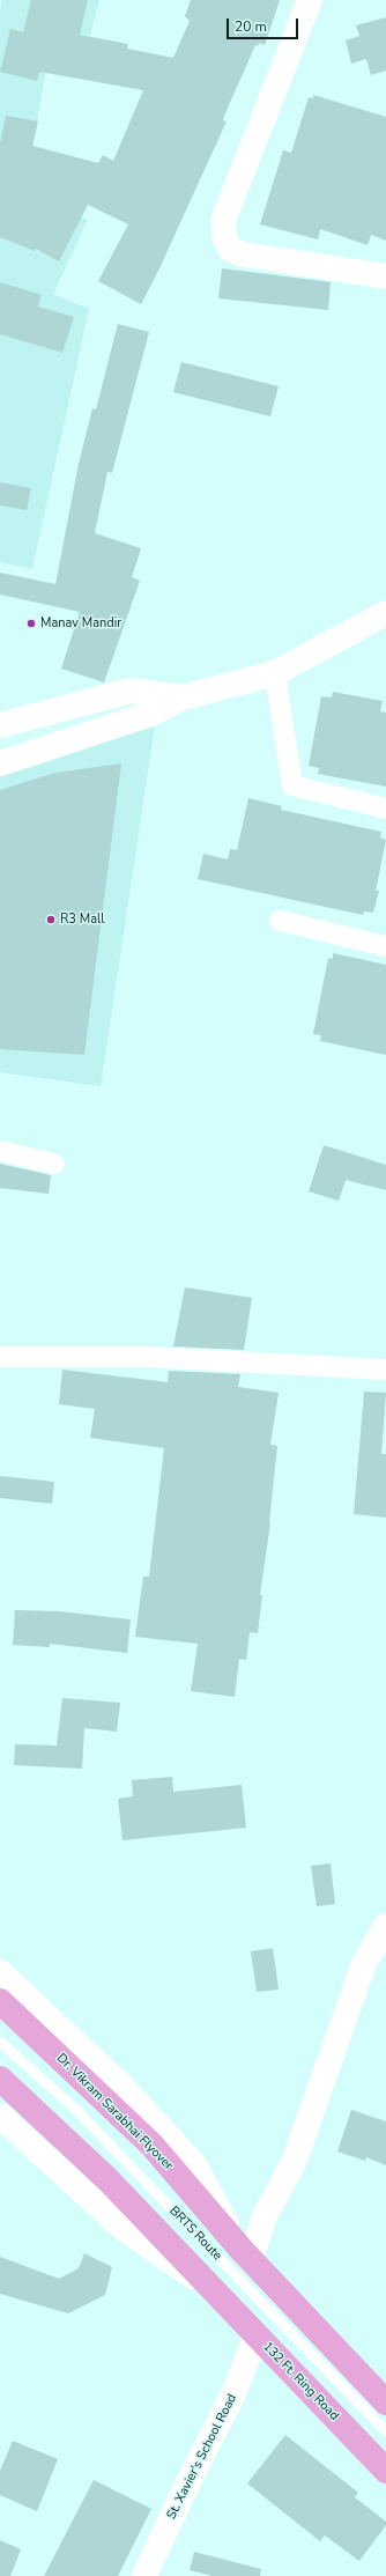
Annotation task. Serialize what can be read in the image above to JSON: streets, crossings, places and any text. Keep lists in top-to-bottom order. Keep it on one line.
{"streets":{"main road":["Dr. Vikram Sarabhai Flyover","132 Ft. Ring Road"],"street":["St. Xavier's School Road"],"lane":["BRTS Route"]},"crossings":[["132 Ft. Ring Road","St. Xavier's School Road"]],"places":["Manav Mandir","R3 Mall"],"scale_bar":"20 m"}
